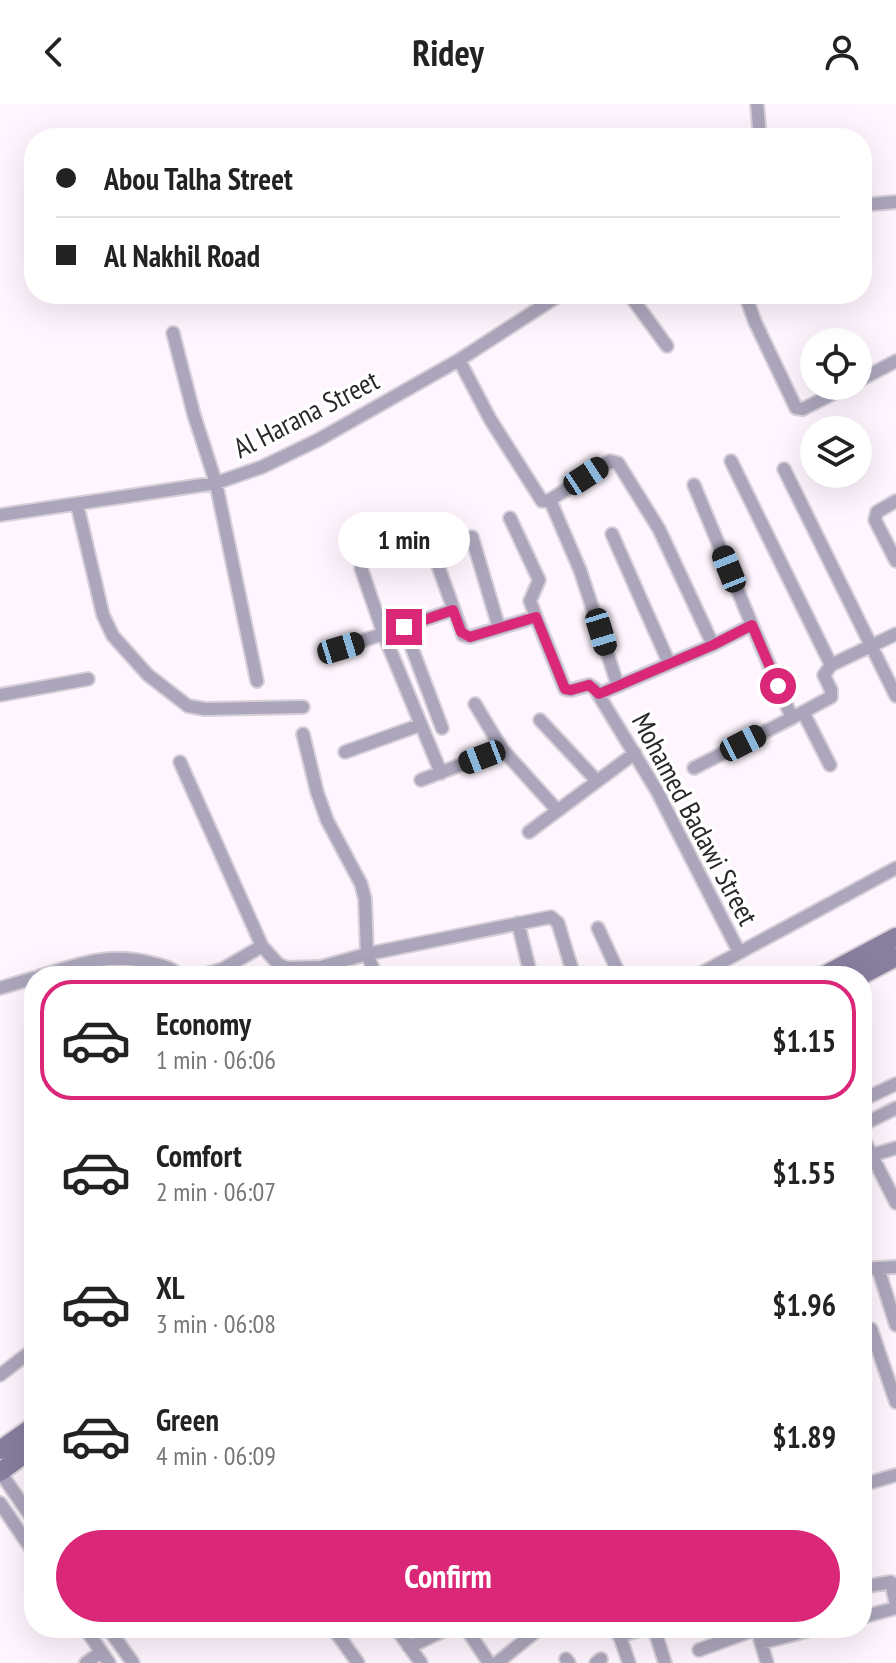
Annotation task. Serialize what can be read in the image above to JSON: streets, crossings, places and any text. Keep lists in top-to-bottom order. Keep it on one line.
{"streets":{"street":["Al Harana Street","Mohamed Badawi Street"]},"page":{"header":"Ridey","banner":["Abou Talha Street","Al Nakhil Road"],"bubble":"1 min","list":[{"name":"Economy","note":"1 min · 06:06","value":"$1.15"},{"name":"Comfort","note":"2 min · 06:07","value":"$1.55"},{"name":"XL","note":"3 min · 06:08","value":"$1.96"},{"name":"Green","note":"4 min · 06:09","value":"$1.89"}],"buttons":"Confirm"}}
